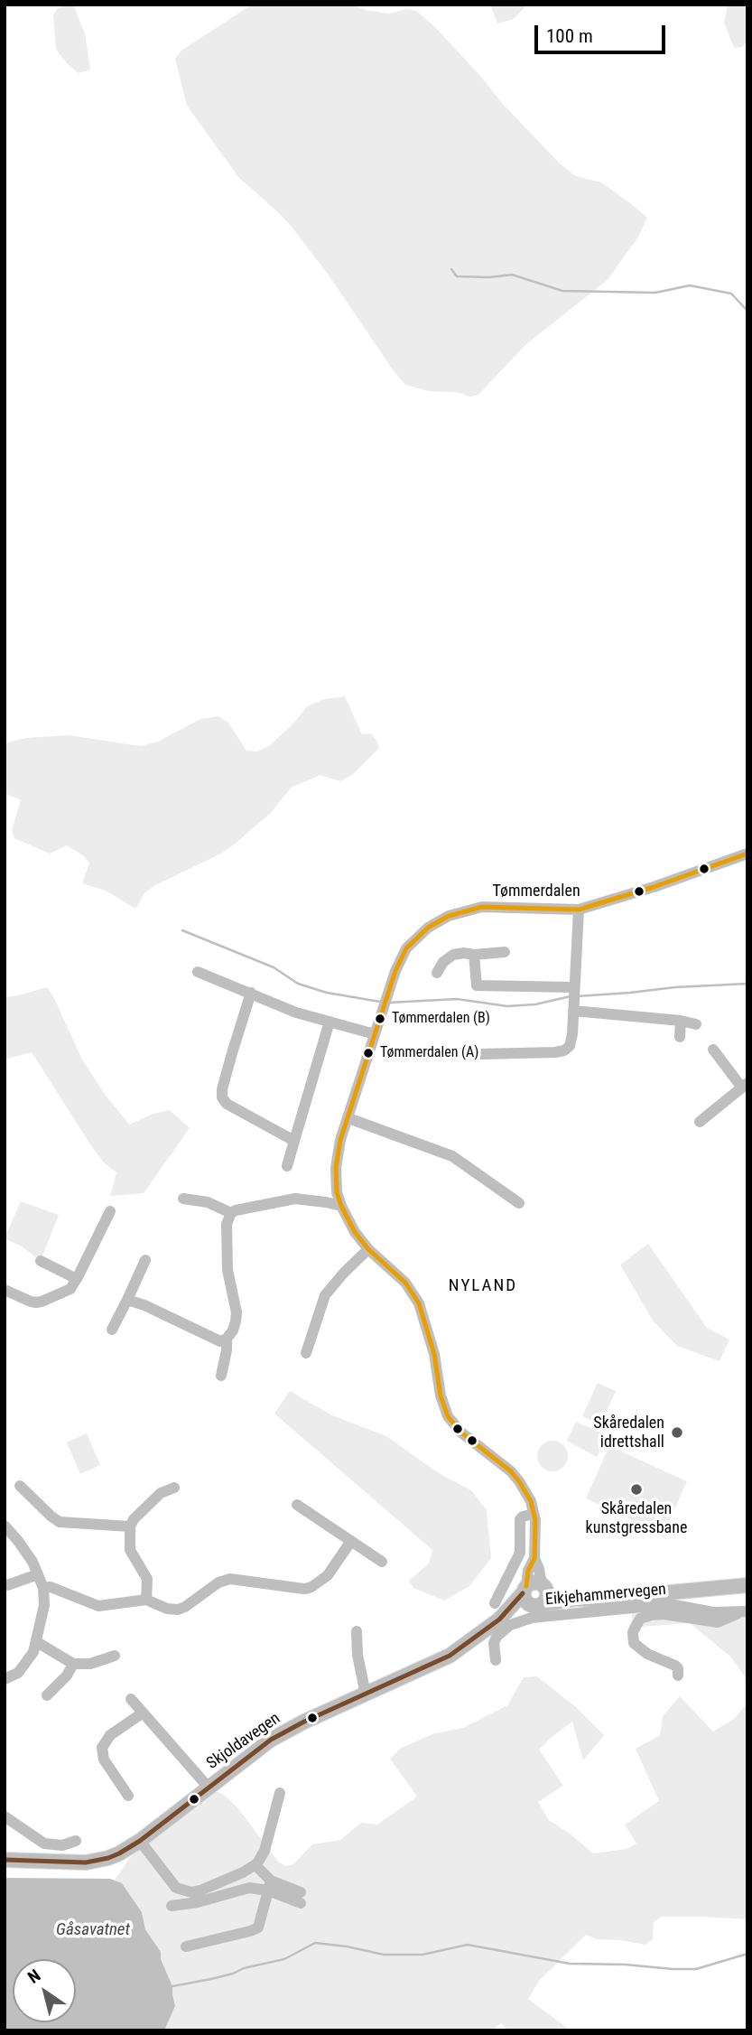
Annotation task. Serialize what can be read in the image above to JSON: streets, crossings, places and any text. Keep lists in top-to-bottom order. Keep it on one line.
{"streets":{"main road":["Skjoldavegen"],"street":["Tømmerdalen","Eikjehammervegen"]},"crossings":[["Tømmerdalen","Skjoldavegen"]],"districts":["NYLAND"],"water":["Gåsavatnet"],"places":["Tømmerdalen (B)","Tømmerdalen (A)","Skåredalen idrettshall","Skåredalen kunstgressbane"],"scale_bar":"100 m","north":"top left"}
